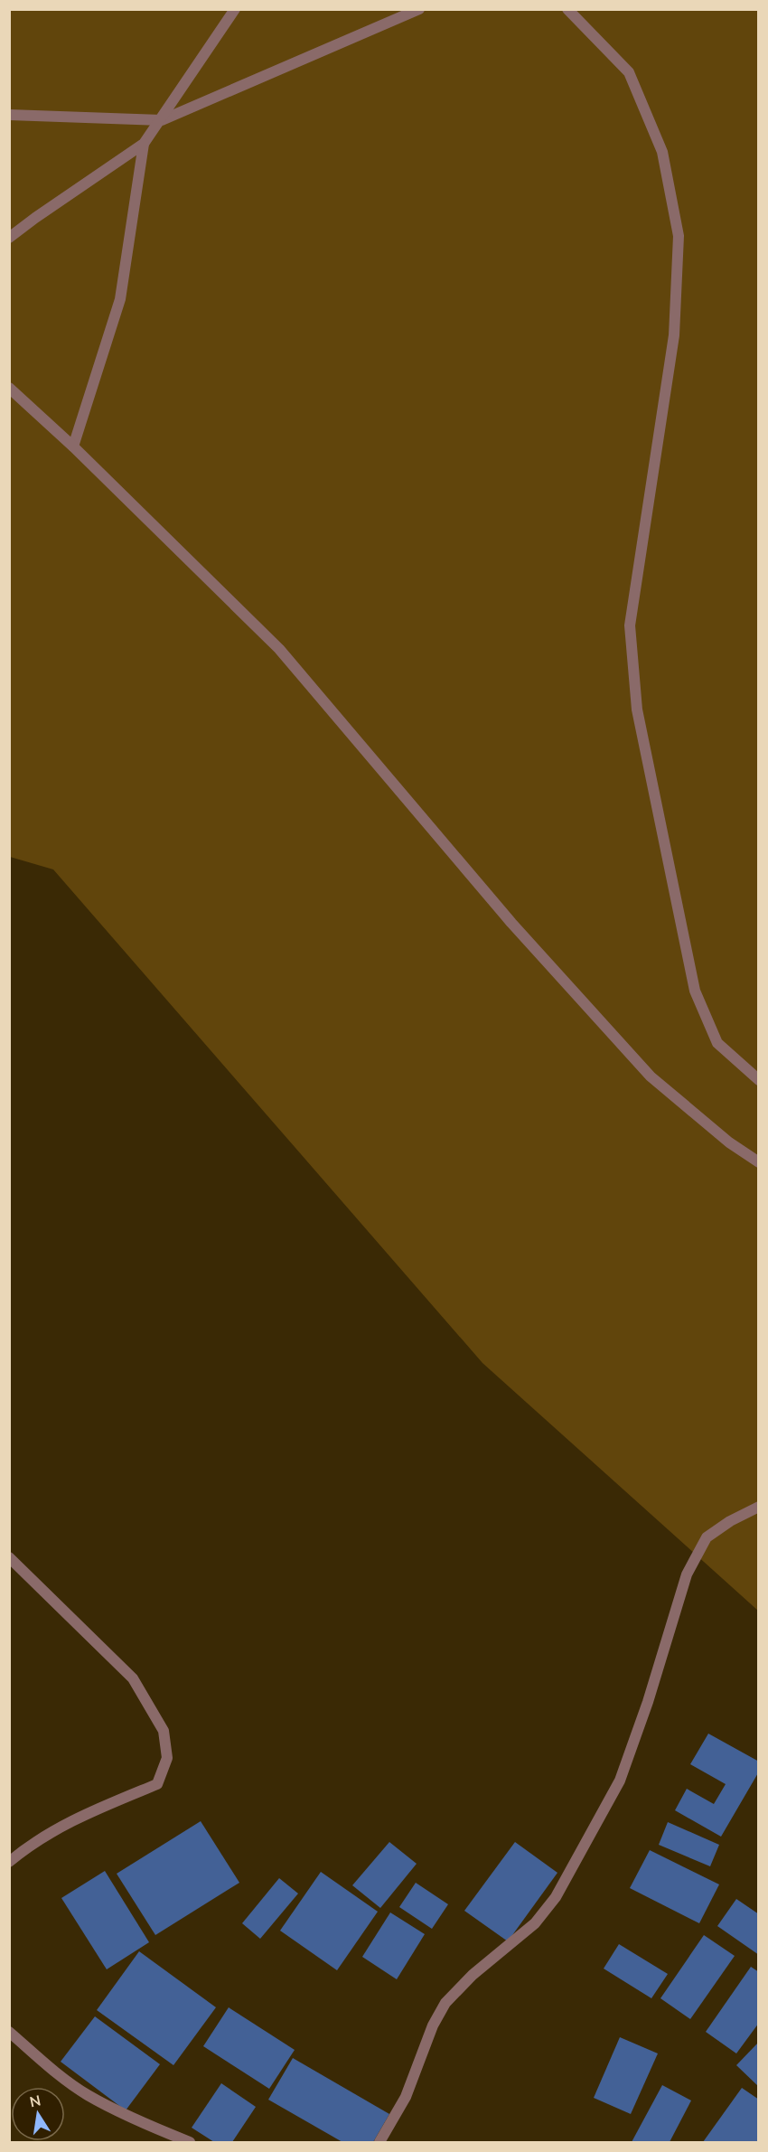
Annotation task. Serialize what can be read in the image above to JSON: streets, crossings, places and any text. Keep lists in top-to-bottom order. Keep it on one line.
{"north":"top"}
